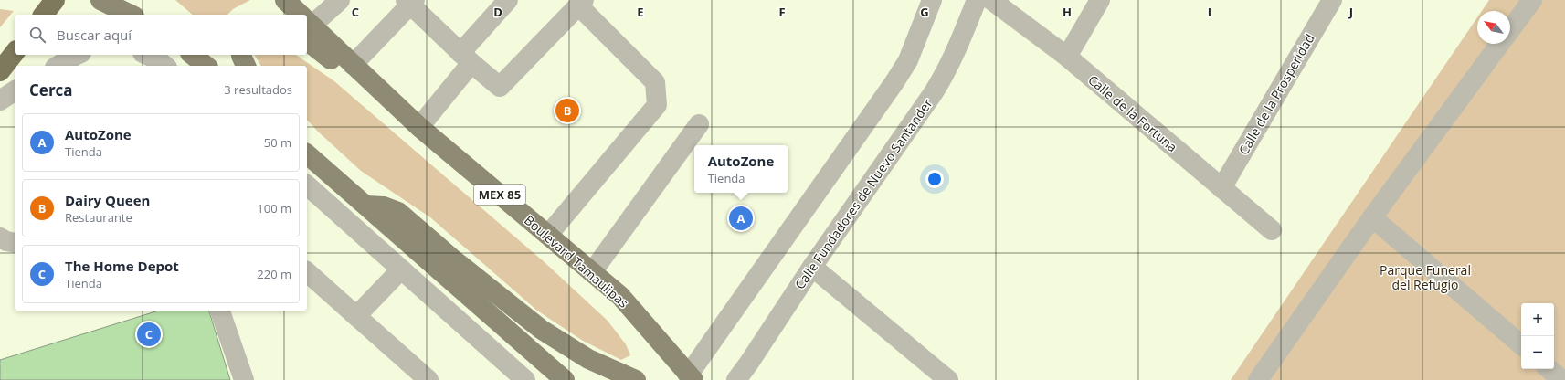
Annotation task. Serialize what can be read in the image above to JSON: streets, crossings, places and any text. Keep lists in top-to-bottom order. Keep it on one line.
{"streets":{"main road":["MEX 85","Boulevard Tamaulipas"],"street":["Calle de la Prosperidad","Calle de la Fortuna","Calle Fundadores de Nuevo Santander"]},"crossings":[["Calle de la Prosperidad","Calle de la Fortuna"]],"parks":["Parque Funeral del Refugio"],"north":"top left","page":{"search":"Buscar aquí","heading":["Cerca","3 resultados"],"pins":["B","A","C"],"list":[{"mark":"A","name":"AutoZone","note":"Tienda","value":"50 m"},{"mark":"B","name":"Dairy Queen","note":"Restaurante","value":"100 m"},{"mark":"C","name":"The Home Depot","note":"Tienda","value":"220 m"}],"popup":["AutoZone","Tienda"],"map_buttons":["+","−"]},"grid":{"columns":["C","D","E","F","G","H","I","J"]}}
